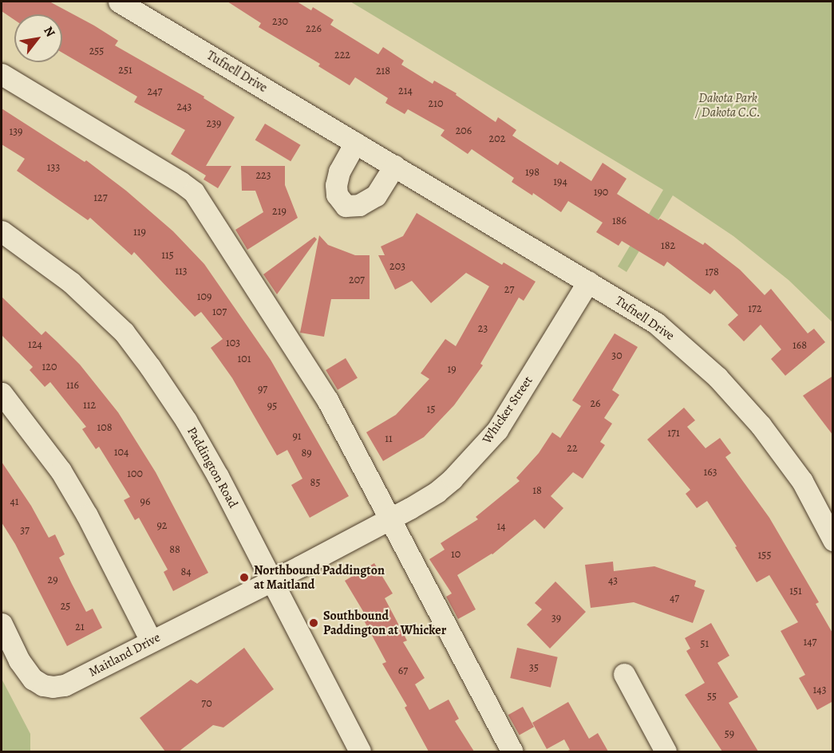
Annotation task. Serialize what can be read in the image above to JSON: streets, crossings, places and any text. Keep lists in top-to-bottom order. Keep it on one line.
{"streets":{"street":["Tufnell Drive","Whicker Street","Paddington Road","Maitland Drive"]},"crossings":[["Tufnell Drive","Whicker Street"],["Whicker Street","Paddington Road"],["Whicker Street","Maitland Drive"],["Paddington Road","Maitland Drive"]],"parks":["Dakota Park / Dakota C.C."],"places":["Northbound Paddington at Maitland","Southbound Paddington at Whicker"],"house_numbers":["230","226","255","222","251","218","214","247","210","243","239","206","139","202","133","198","223","194","190","127","219","186","119","182","115","203","113","178","207","27","109","172","107","23","103","124","168","30","101","120","19","116","97","26","112","95","15","108","171","91","11","22","104","89","163","100","85","18","41","96","92","14","37","88","10","155","84","29","43","151","47","25","39","21","147","51","35","67","143","55","70","59"],"north":"top right"}
